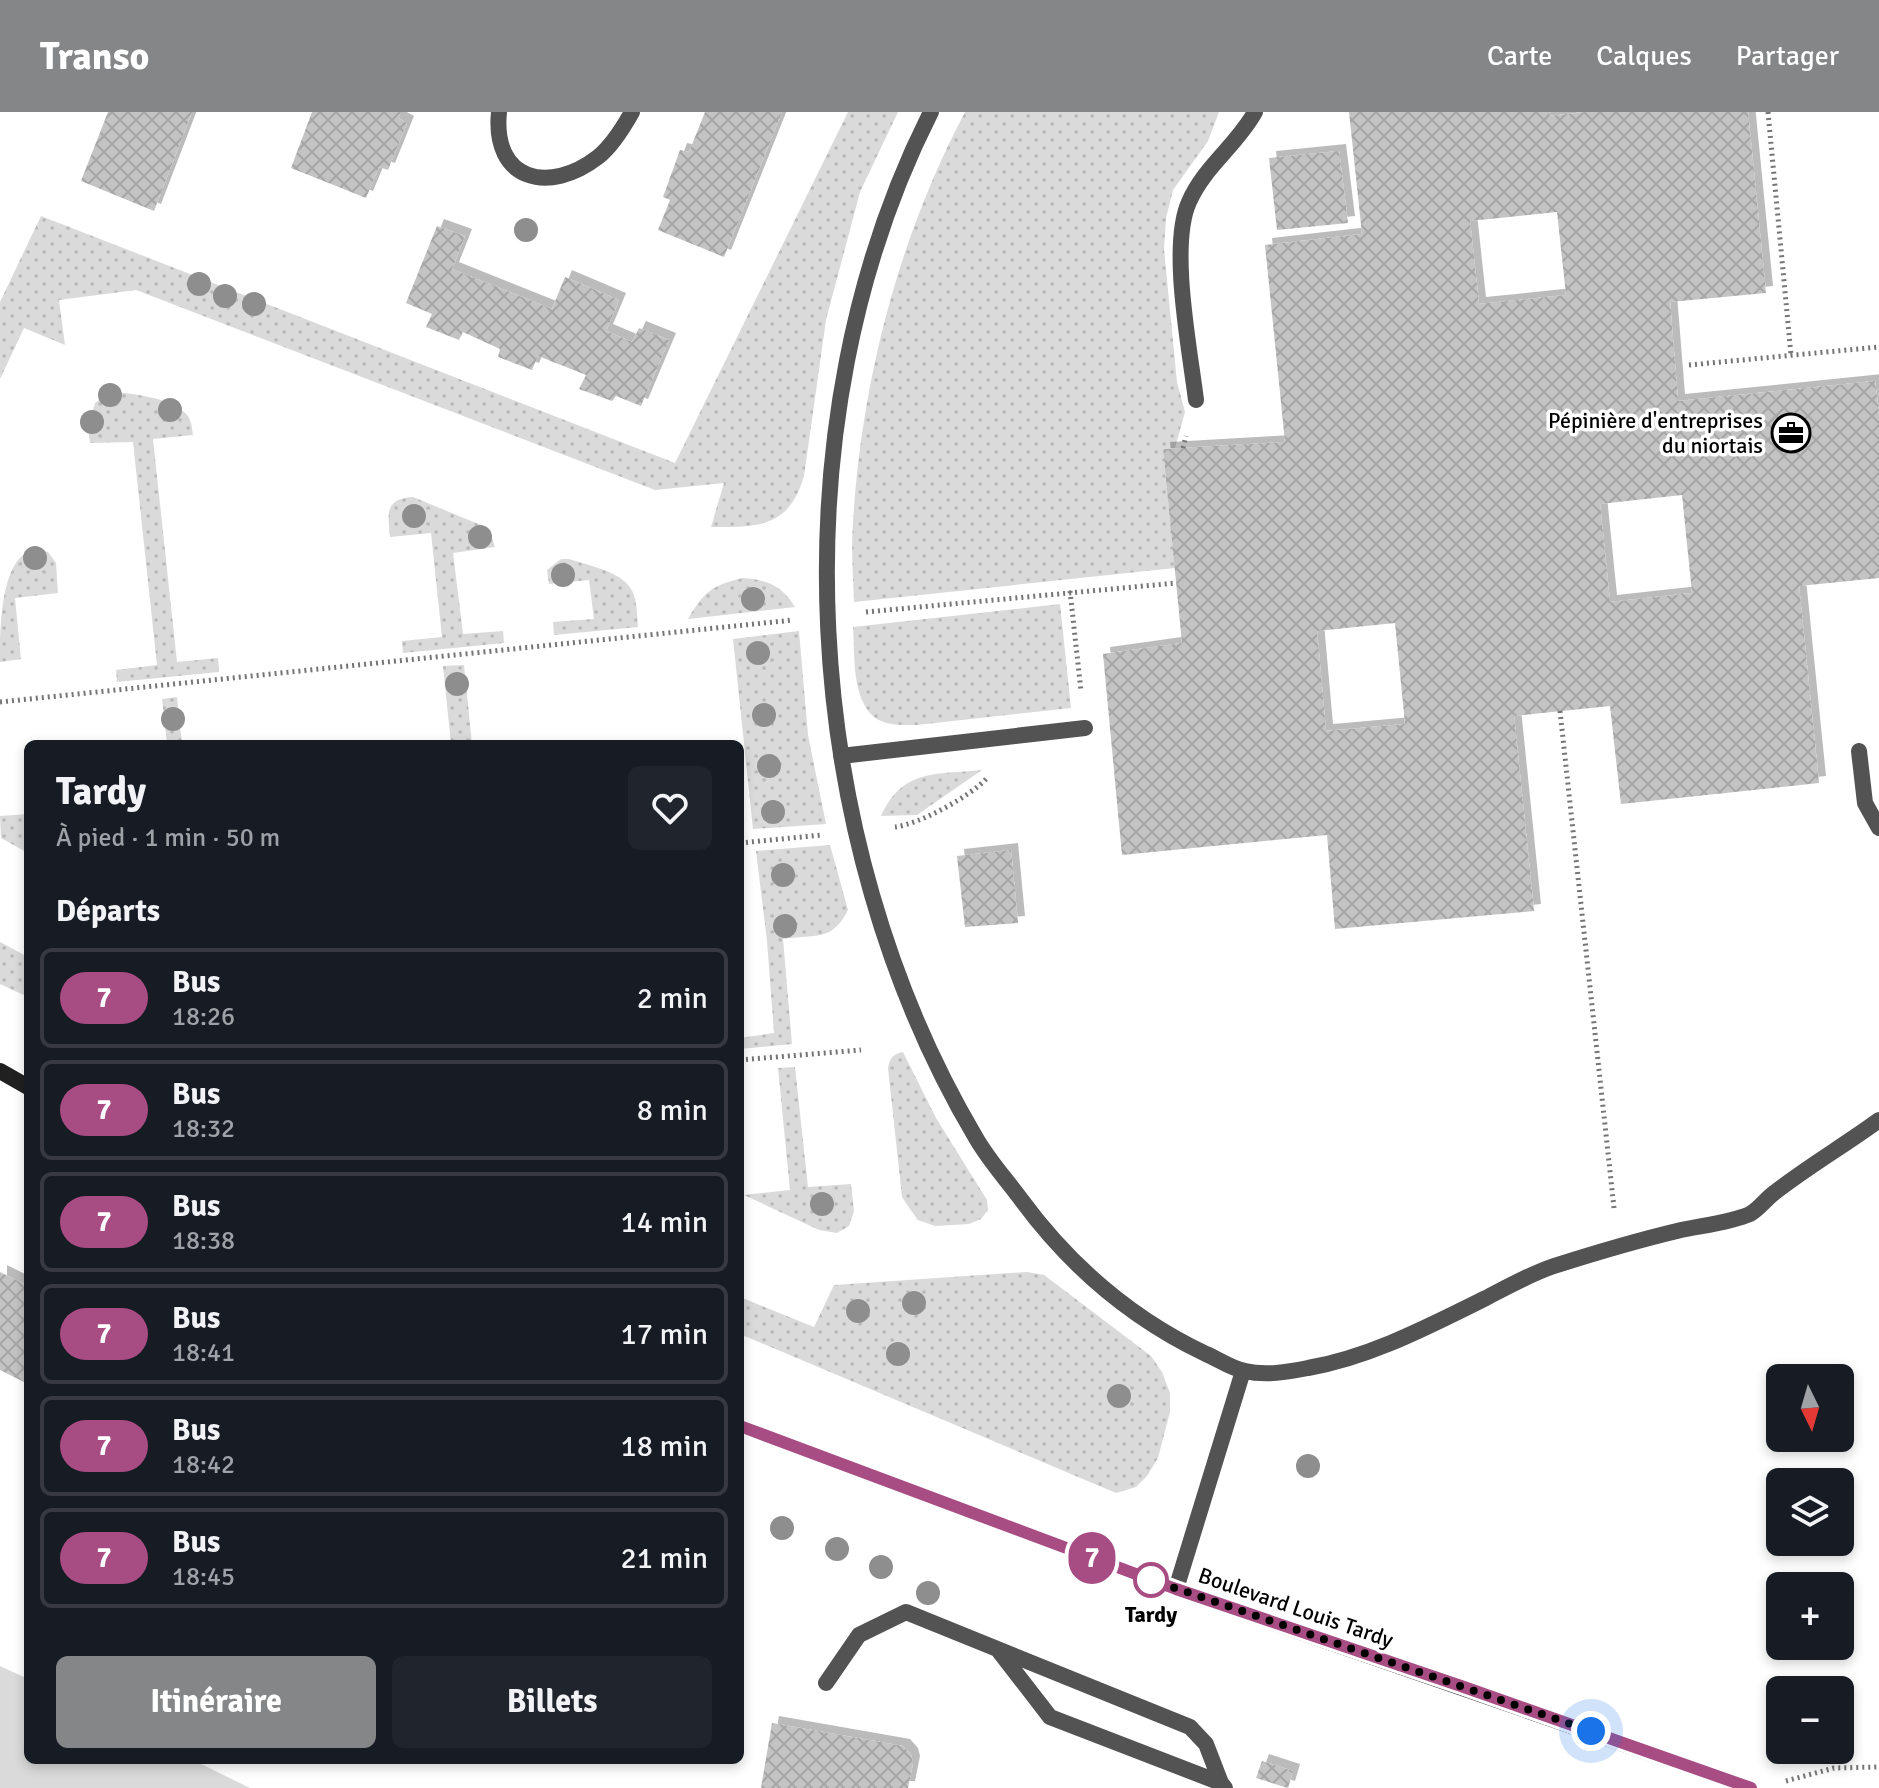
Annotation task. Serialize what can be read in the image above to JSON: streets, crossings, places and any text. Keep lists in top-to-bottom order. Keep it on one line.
{"streets":{"street":["Boulevard Louis Tardy"]},"places":{"office":["Pépinière d'entreprises du niortais"],"other":["Tardy"]},"lines":["bus line 7"],"north":"bottom","page":{"header":"Transo","nav":["Carte","Calques","Partager"],"on_map":"7","heading":[["Tardy","À pied · 1 min · 50 m"],"Départs"],"list":[{"mark":"7","name":"Bus","note":"18:26","value":"2 min"},{"mark":"7","name":"Bus","note":"18:32","value":"8 min"},{"mark":"7","name":"Bus","note":"18:38","value":"14 min"},{"mark":"7","name":"Bus","note":"18:41","value":"17 min"},{"mark":"7","name":"Bus","note":"18:42","value":"18 min"},{"mark":"7","name":"Bus","note":"18:45","value":"21 min"}],"map_buttons":["+","−"],"buttons":["Itinéraire","Billets"]}}
